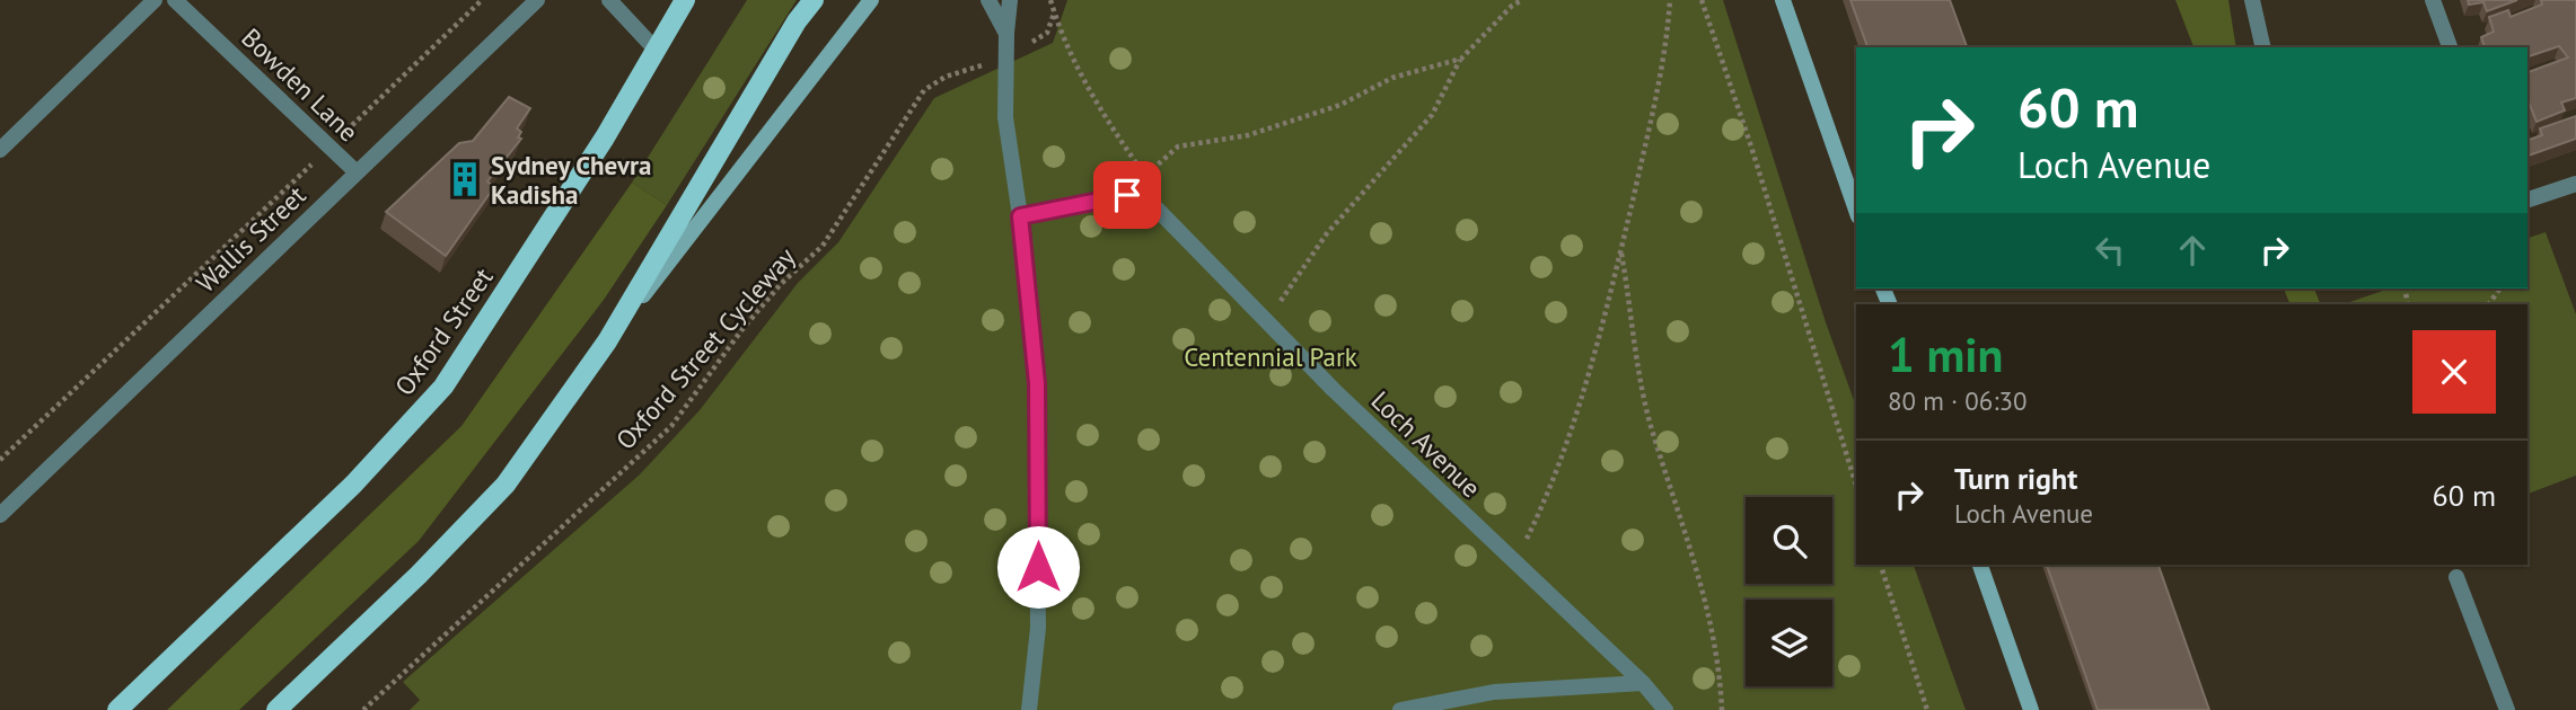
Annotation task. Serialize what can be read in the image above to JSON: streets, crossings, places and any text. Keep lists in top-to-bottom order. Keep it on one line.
{"streets":{"main road":["Oxford Street"],"street":["Bowden Lane","Wallis Street","Loch Avenue"],"path":["Oxford Street Cycleway"]},"crossings":[["Bowden Lane","Wallis Street"]],"parks":["Centennial Park"],"places":{"building":["Sydney Chevra Kadisha"]},"page":{"turn":["60 m","Loch Avenue"],"heading":["1 min","80 m · 06:30"],"list":[{"name":"Turn right","note":"Loch Avenue","value":"60 m"}]}}
